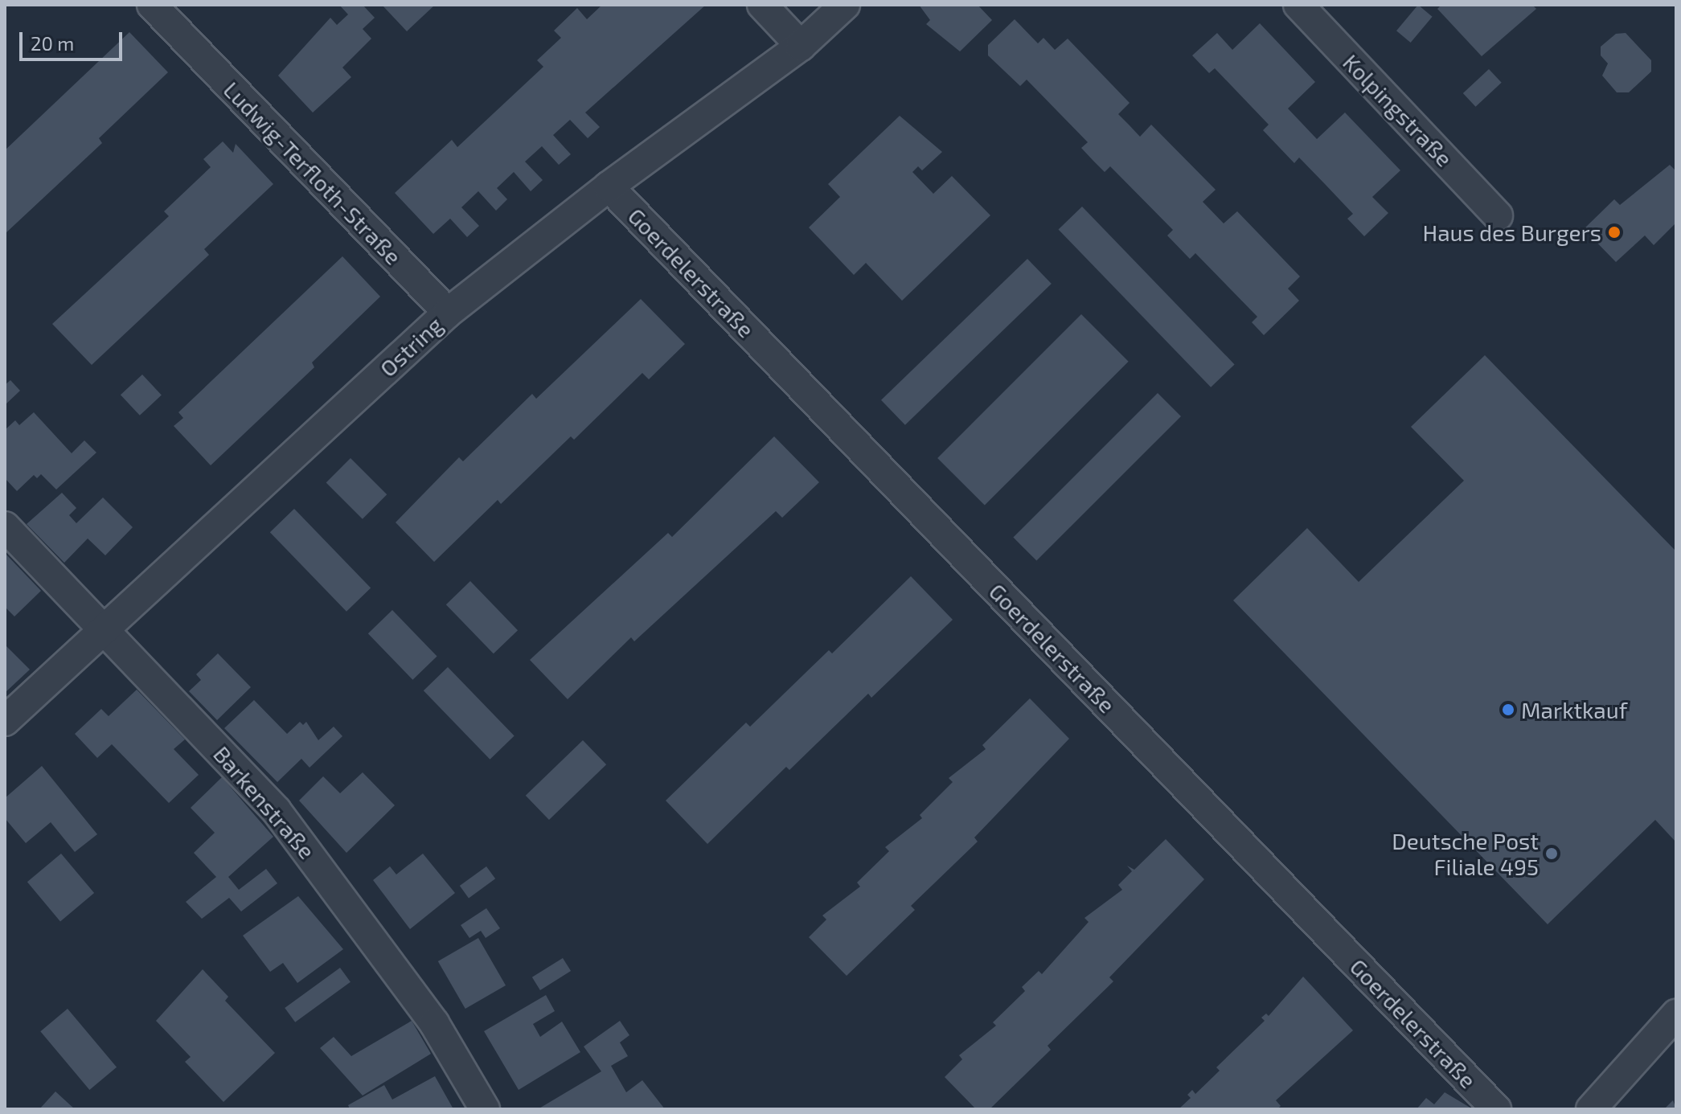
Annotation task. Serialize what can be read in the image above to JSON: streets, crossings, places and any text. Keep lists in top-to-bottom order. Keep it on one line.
{"streets":{"street":["Kolpingstraße","Ludwig-Terfloth-Straße","Goerdelerstraße","Ostring","Barkenstraße"]},"crossings":[["Ludwig-Terfloth-Straße","Ostring"],["Goerdelerstraße","Ostring"],["Ostring","Barkenstraße"]],"places":["Haus des Burgers","Marktkauf","Deutsche Post Filiale 495"],"scale_bar":"20 m"}
